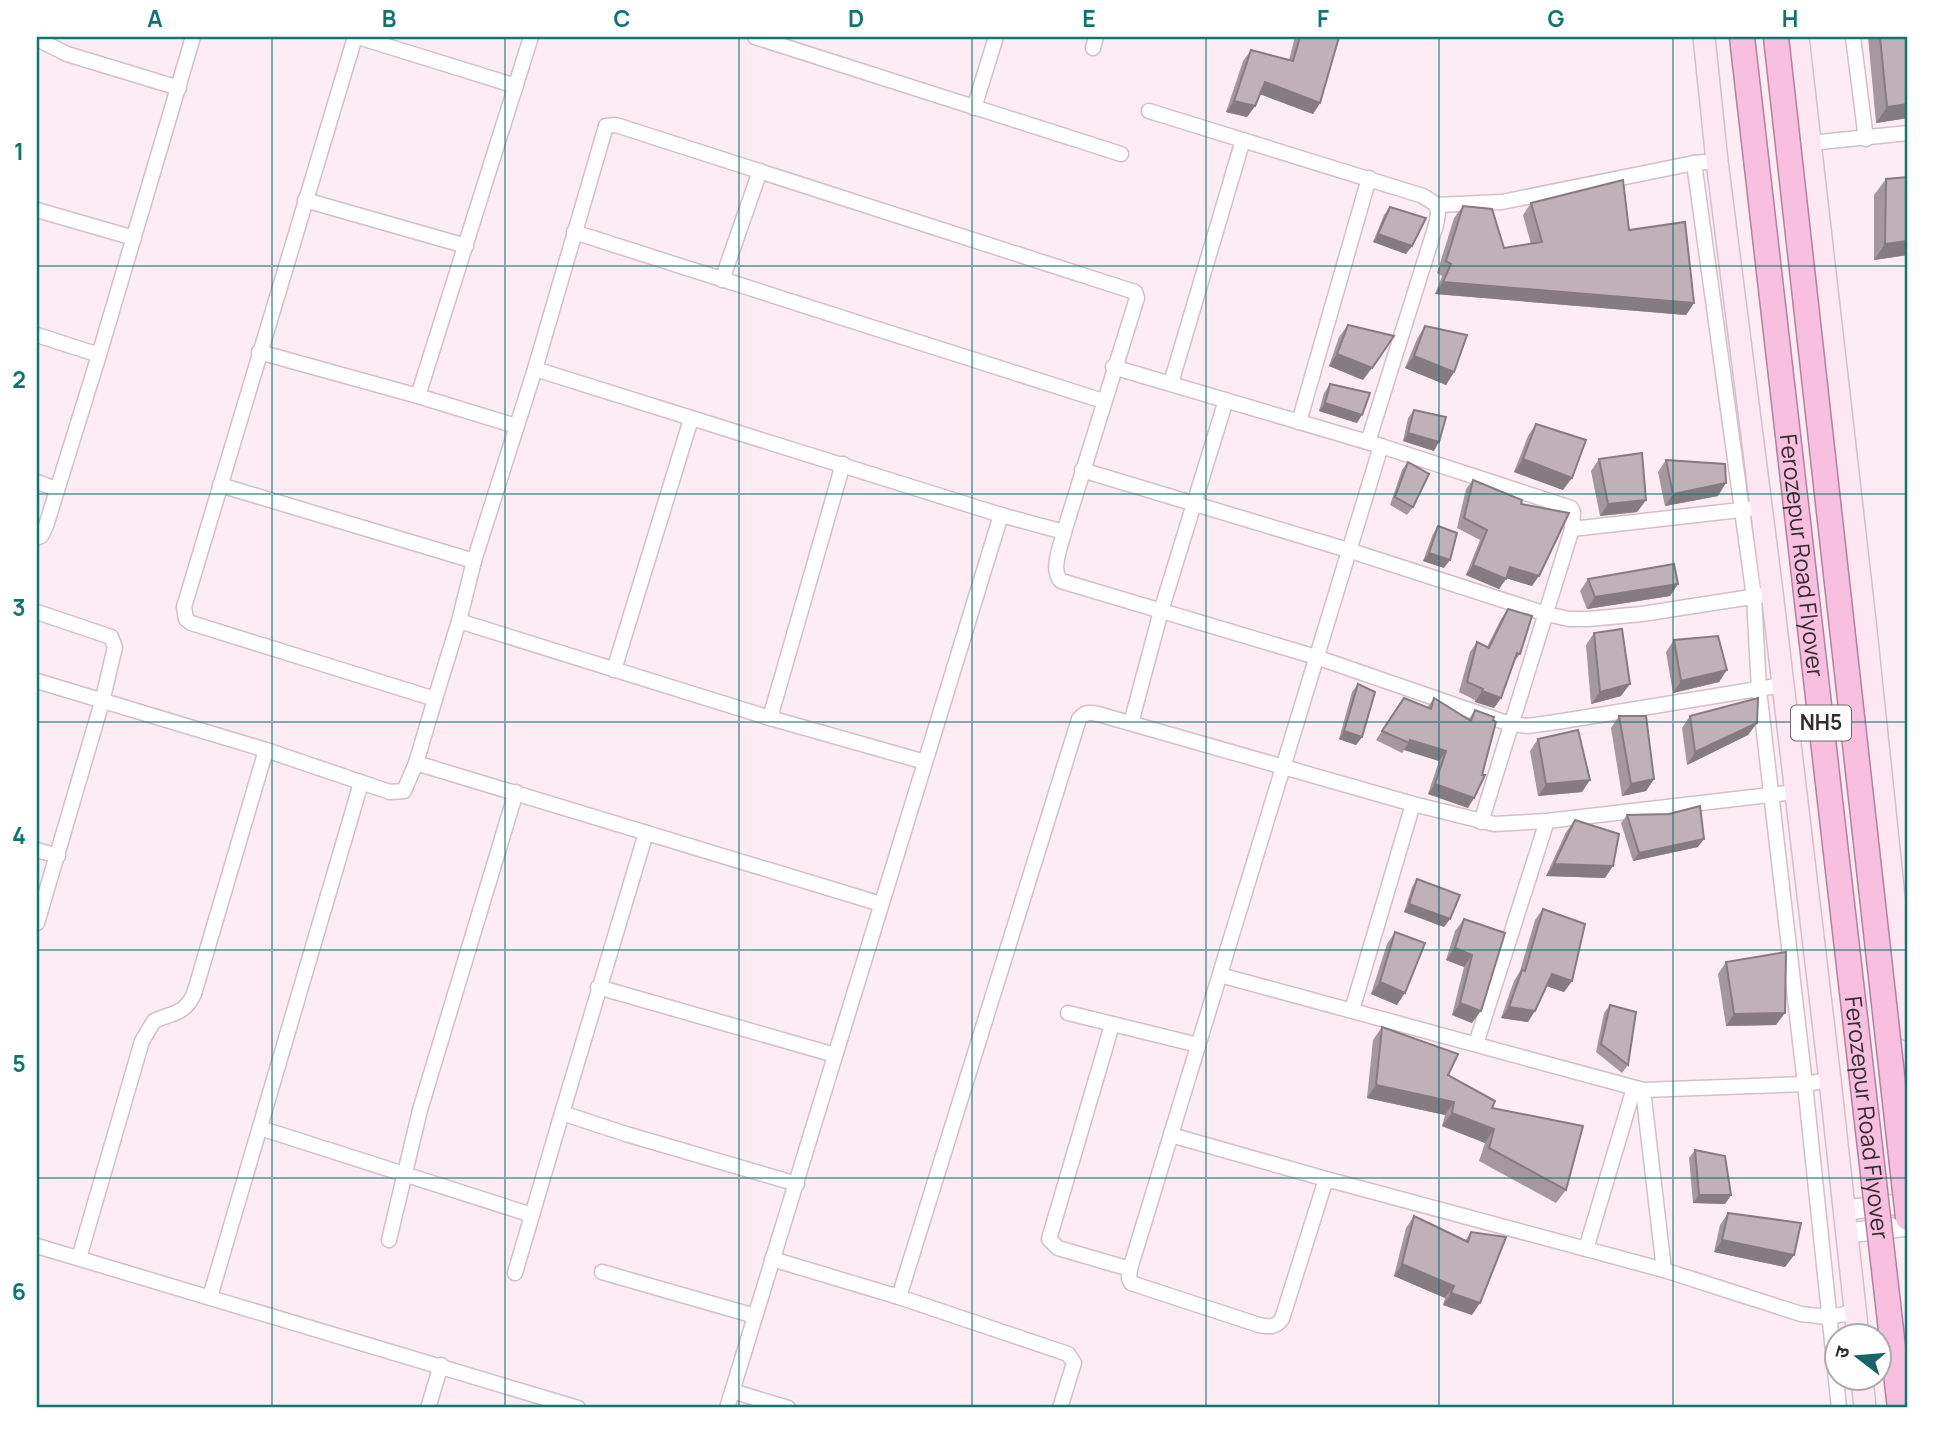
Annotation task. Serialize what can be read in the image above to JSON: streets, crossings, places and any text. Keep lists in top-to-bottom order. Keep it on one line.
{"streets":{"highway":["Ferozepur Road Flyover","NH5"]},"north":"left","grid":{"columns":["A","B","C","D","E","F","G","H"],"rows":["1","2","3","4","5","6"]}}
